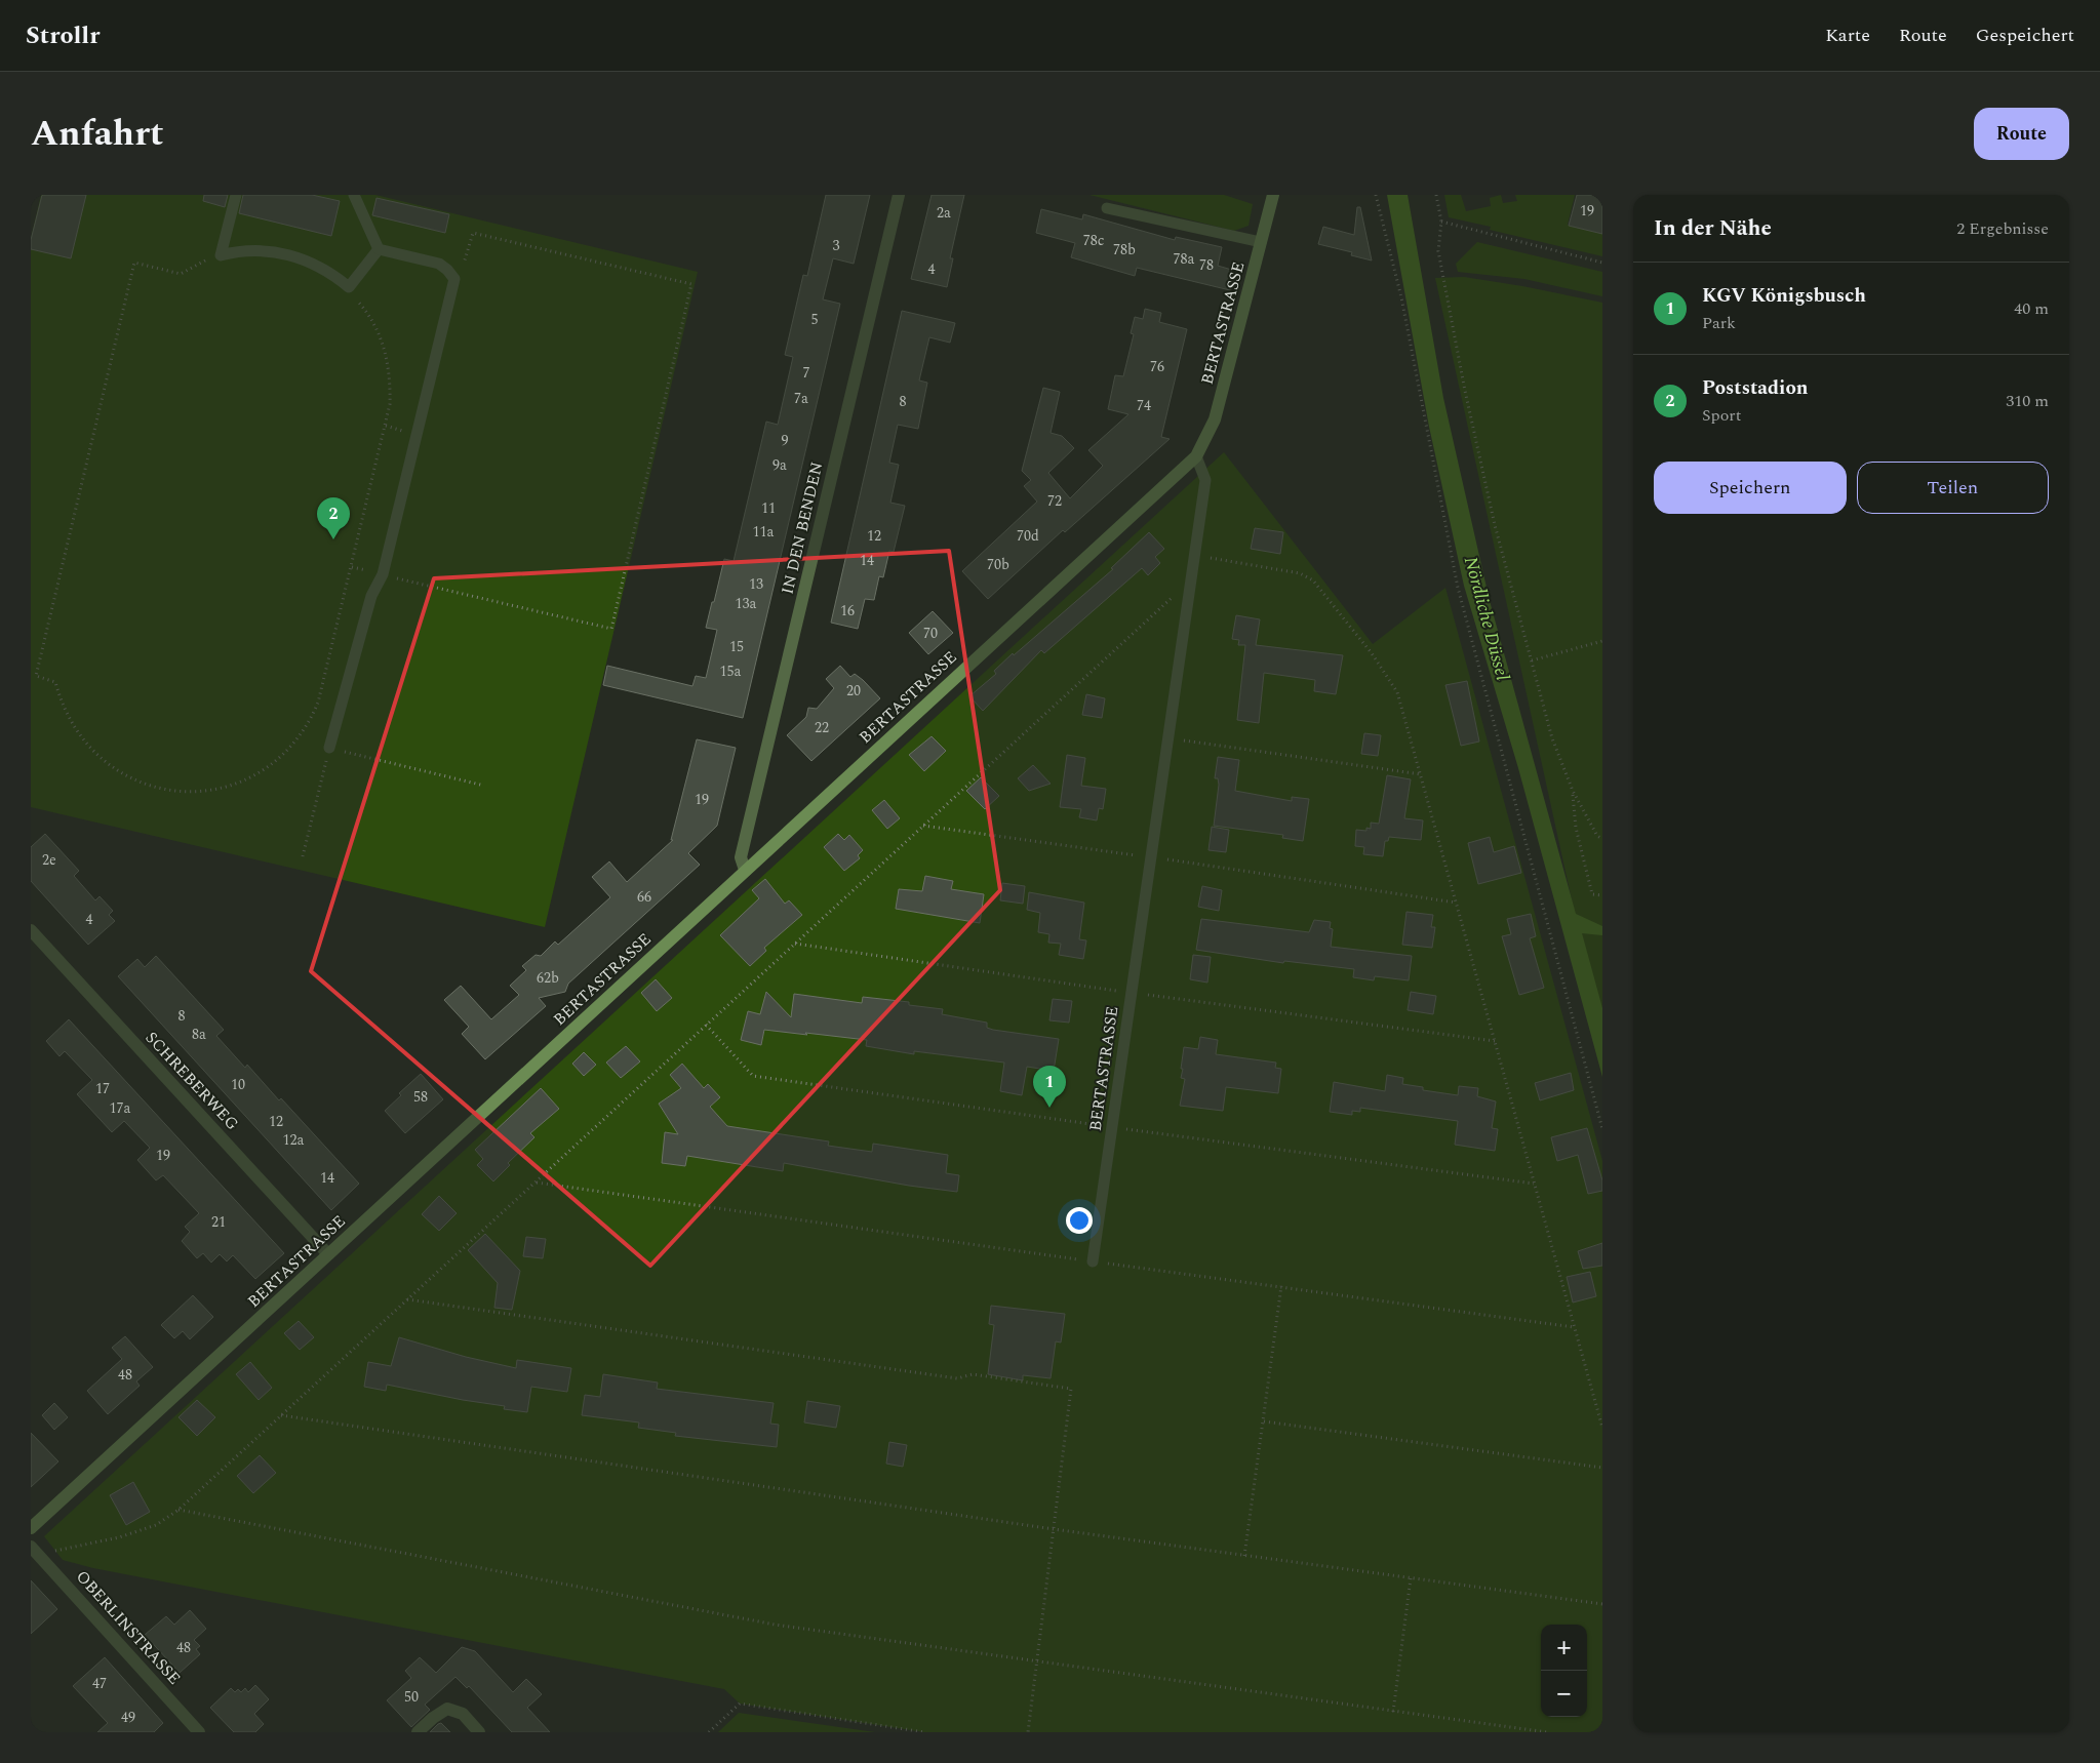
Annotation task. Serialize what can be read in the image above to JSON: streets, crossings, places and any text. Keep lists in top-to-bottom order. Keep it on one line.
{"streets":{"street":["BERTASTRASSE","IN DEN BENDEN","SCHREBERWEG","OBERLINSTRASSE"]},"crossings":[["BERTASTRASSE","IN DEN BENDEN"],["BERTASTRASSE","SCHREBERWEG"]],"water":["Nördliche Düssel"],"house_numbers":["19","2a","78c","3","78b","78a","78","4","5","76","7","7a","8","74","9","9a","72","11","11a","12","70d","14","70b","13","13a","16","70","15","15a","20","22","19","2e","66","4","62b","8","8a","10","17","58","17a","12","12a","19","14","21","48","48","47","50","49"],"page":{"header":"Strollr","nav":["Karte","Route","Gespeichert"],"title":"Anfahrt","buttons":["Route",["Speichern","Teilen"]],"heading":["In der Nähe","2 Ergebnisse"],"list":[{"mark":"1","name":"KGV Königsbusch","note":"Park","value":"40 m"},{"mark":"2","name":"Poststadion","note":"Sport","value":"310 m"}],"pins":["2","1"],"map_buttons":["+","−"]}}
